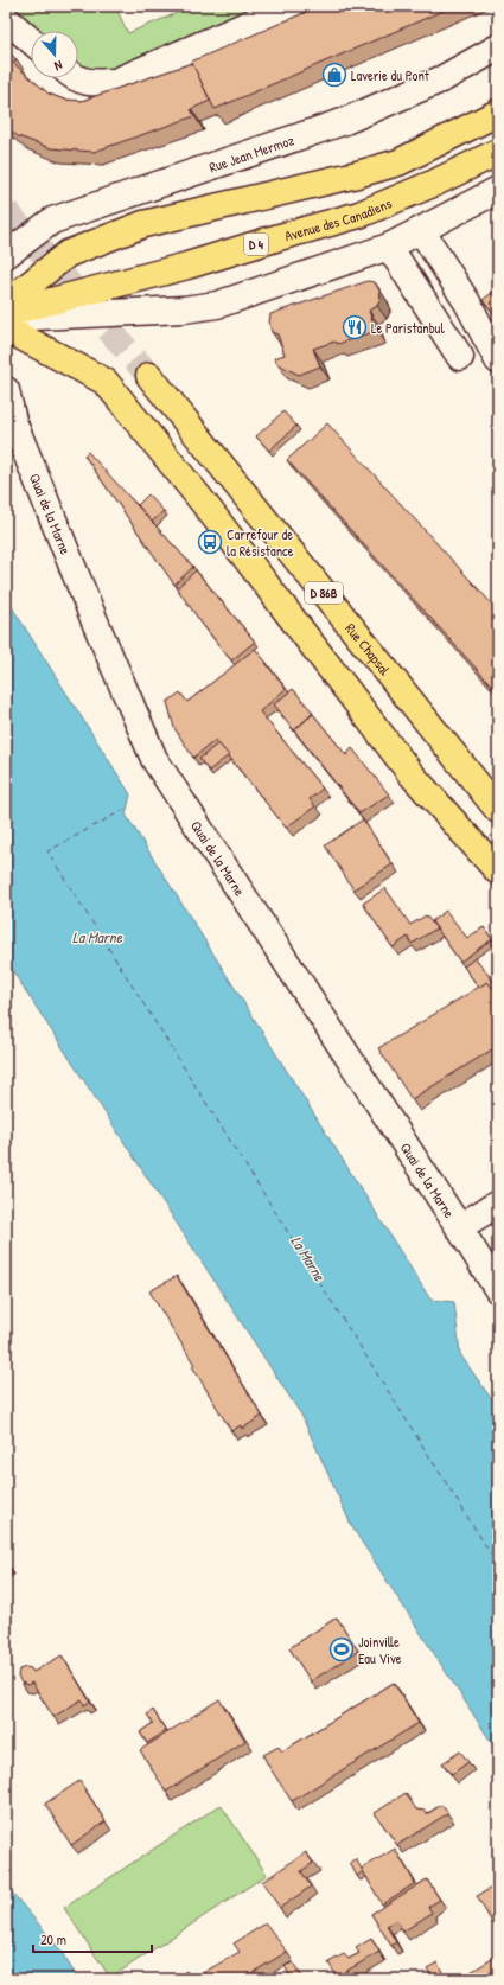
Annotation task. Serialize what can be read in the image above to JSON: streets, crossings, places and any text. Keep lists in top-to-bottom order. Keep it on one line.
{"streets":{"main road":["Avenue des Canadiens","D 4","D 86B","Rue Chapsal"],"street":["Rue Jean Mermoz","Quai de la Marne"]},"water":["La Marne"],"places":{"shop":["Laverie du Pont"],"restaurant":["Le Paristanbul"],"bus stop":["Carrefour de la Résistance"],"sports":["Joinville Eau Vive"]},"scale_bar":"20 m","north":"bottom"}
